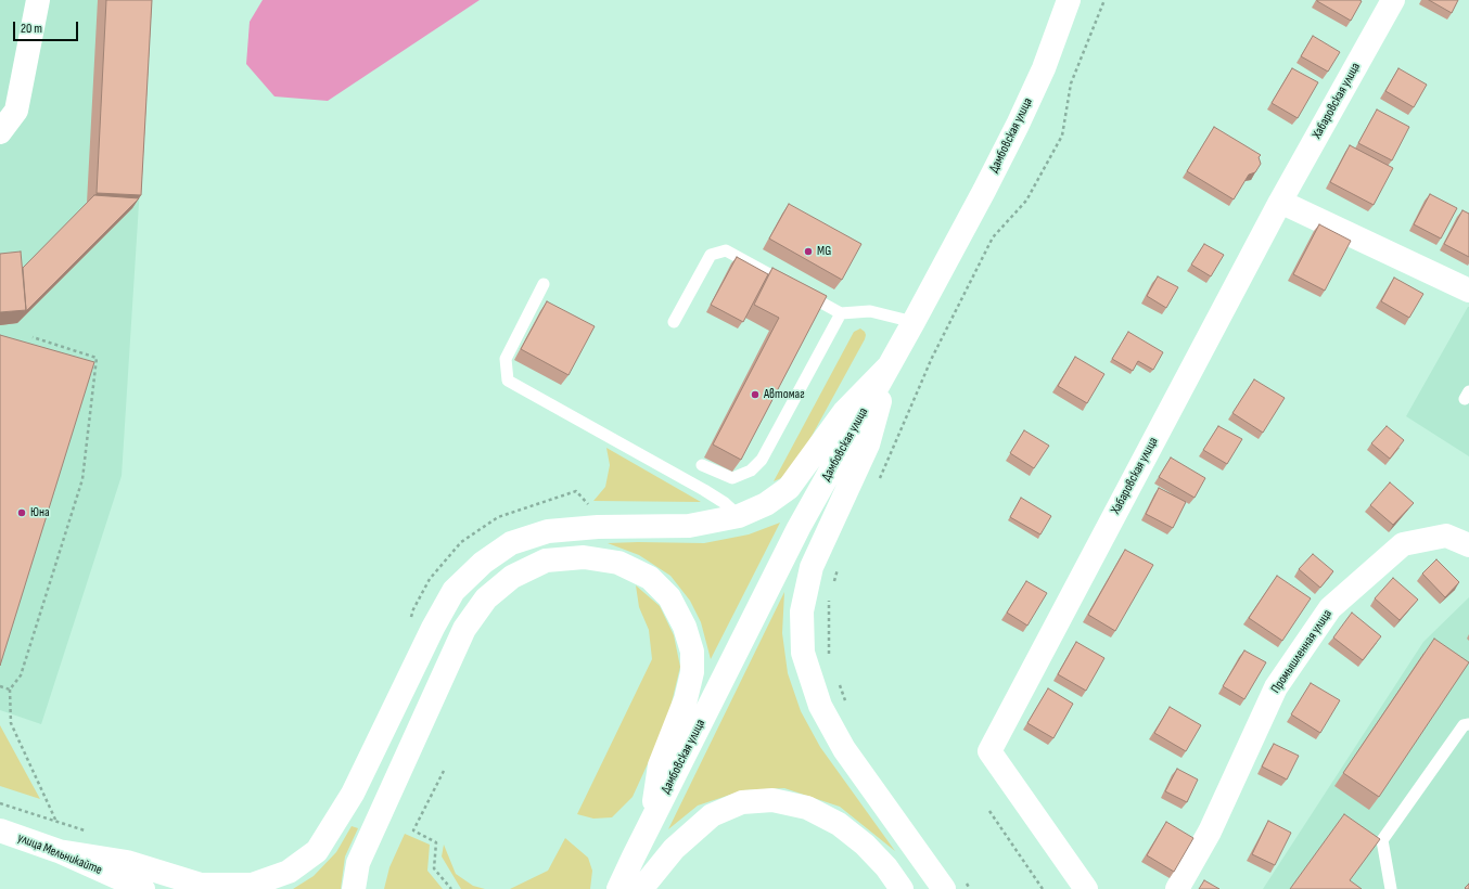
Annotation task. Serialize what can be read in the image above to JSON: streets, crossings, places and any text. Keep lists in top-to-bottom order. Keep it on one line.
{"streets":{"main road":["Хабаровская улица","Дамбовская улица","Промышленная улица","улица Мельникайте"]},"places":["MG","Автомаг","Юна"],"scale_bar":"20 m"}
